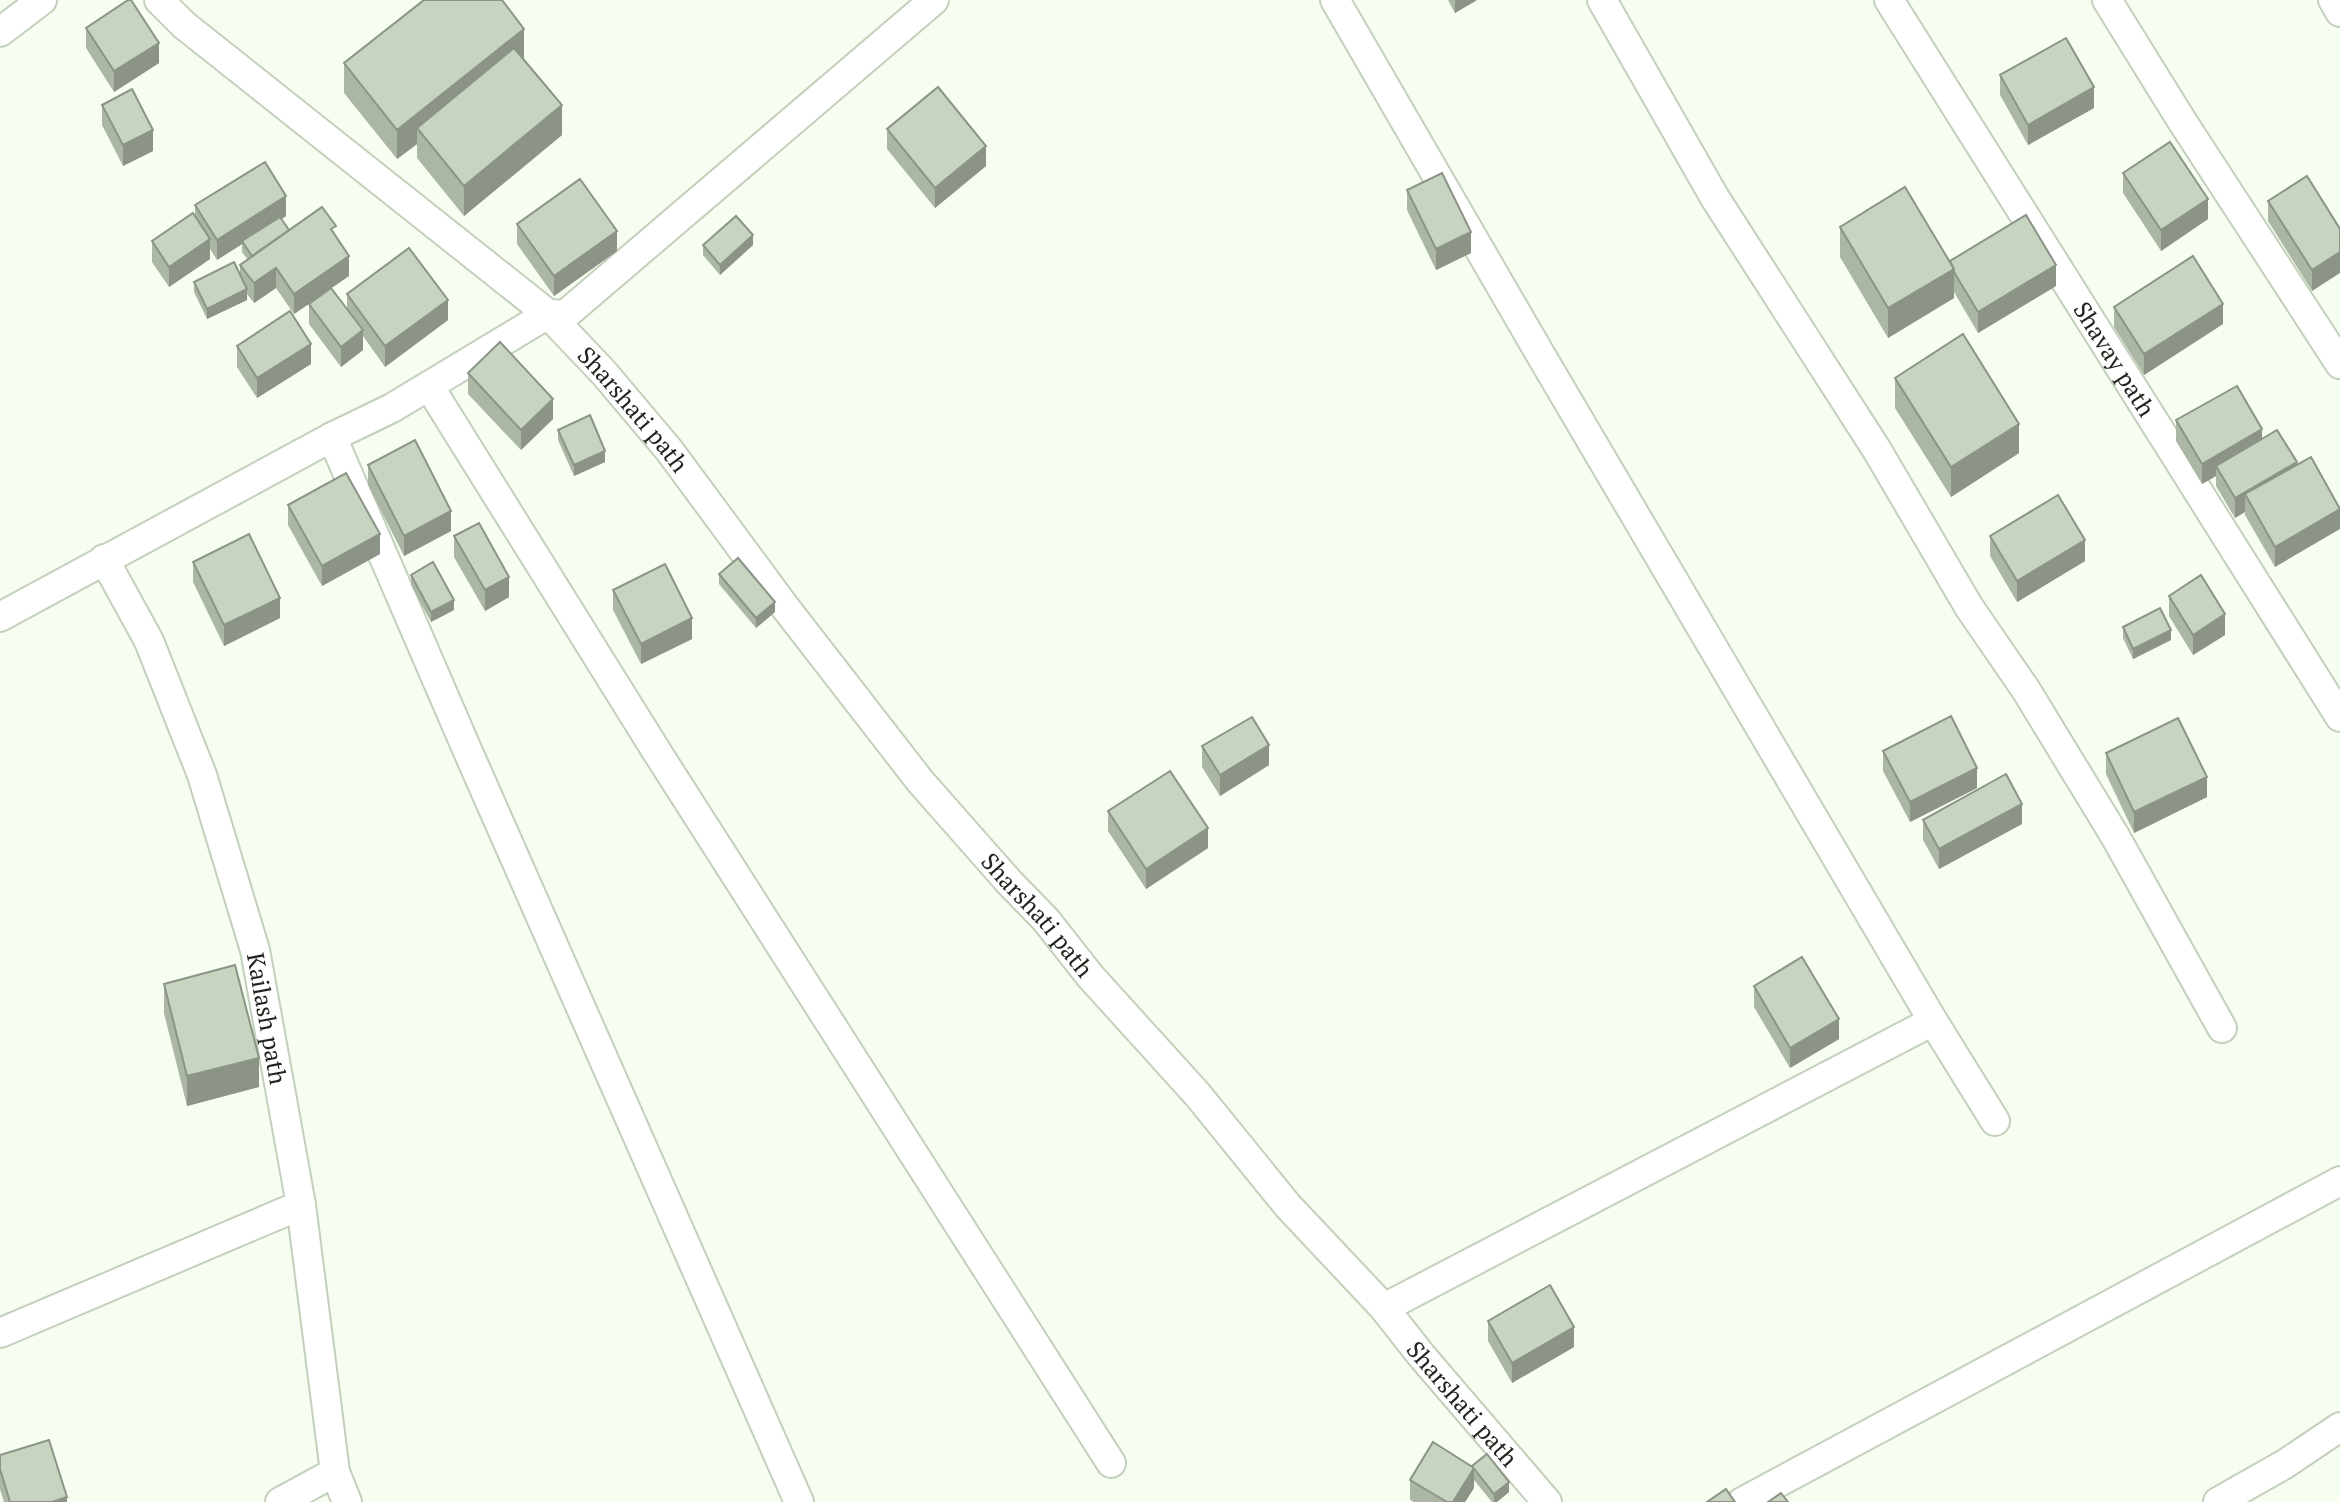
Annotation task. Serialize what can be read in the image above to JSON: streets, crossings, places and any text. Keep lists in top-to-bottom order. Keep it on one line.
{"streets":{"street":["Shavay path","Sharshati path","Kailash path"]}}
